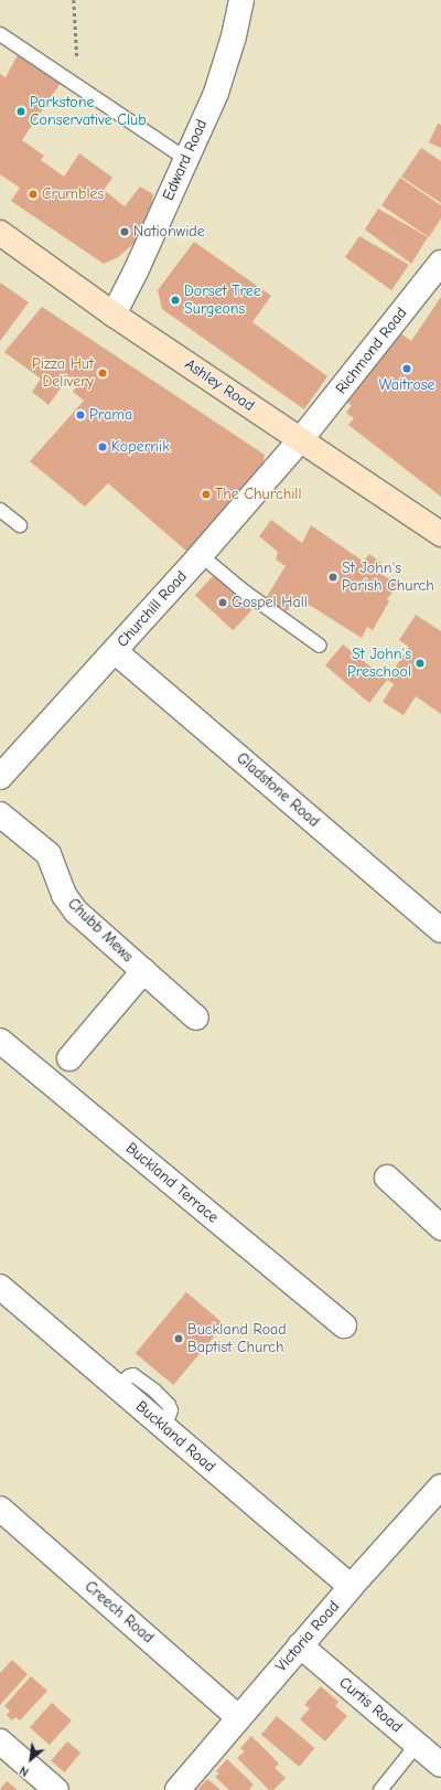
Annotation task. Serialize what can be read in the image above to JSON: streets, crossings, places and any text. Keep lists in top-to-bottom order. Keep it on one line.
{"streets":{"main road":["Ashley Road"],"street":["Edward Road","Richmond Road","Churchill Road","Gladstone Road","Chubb Mews","Buckland Terrace","Buckland Road","Creech Road","Victoria Road","Curtis Road"]},"crossings":[["Edward Road","Ashley Road"],["Richmond Road","Ashley Road"],["Richmond Road","Churchill Road"],["Ashley Road","Churchill Road"],["Churchill Road","Gladstone Road"],["Buckland Road","Victoria Road"],["Creech Road","Victoria Road"],["Victoria Road","Curtis Road"]],"places":["Parkstone Conservative Club","Crumbles","Nationwide","Dorset Tree Surgeons","Waitrose","Pizza Hut Delivery","Prama","Kopernik","The Churchill","St John's Parish Church","Gospel Hall","St John's Preschool","Buckland Road Baptist Church"],"north":"bottom left"}
